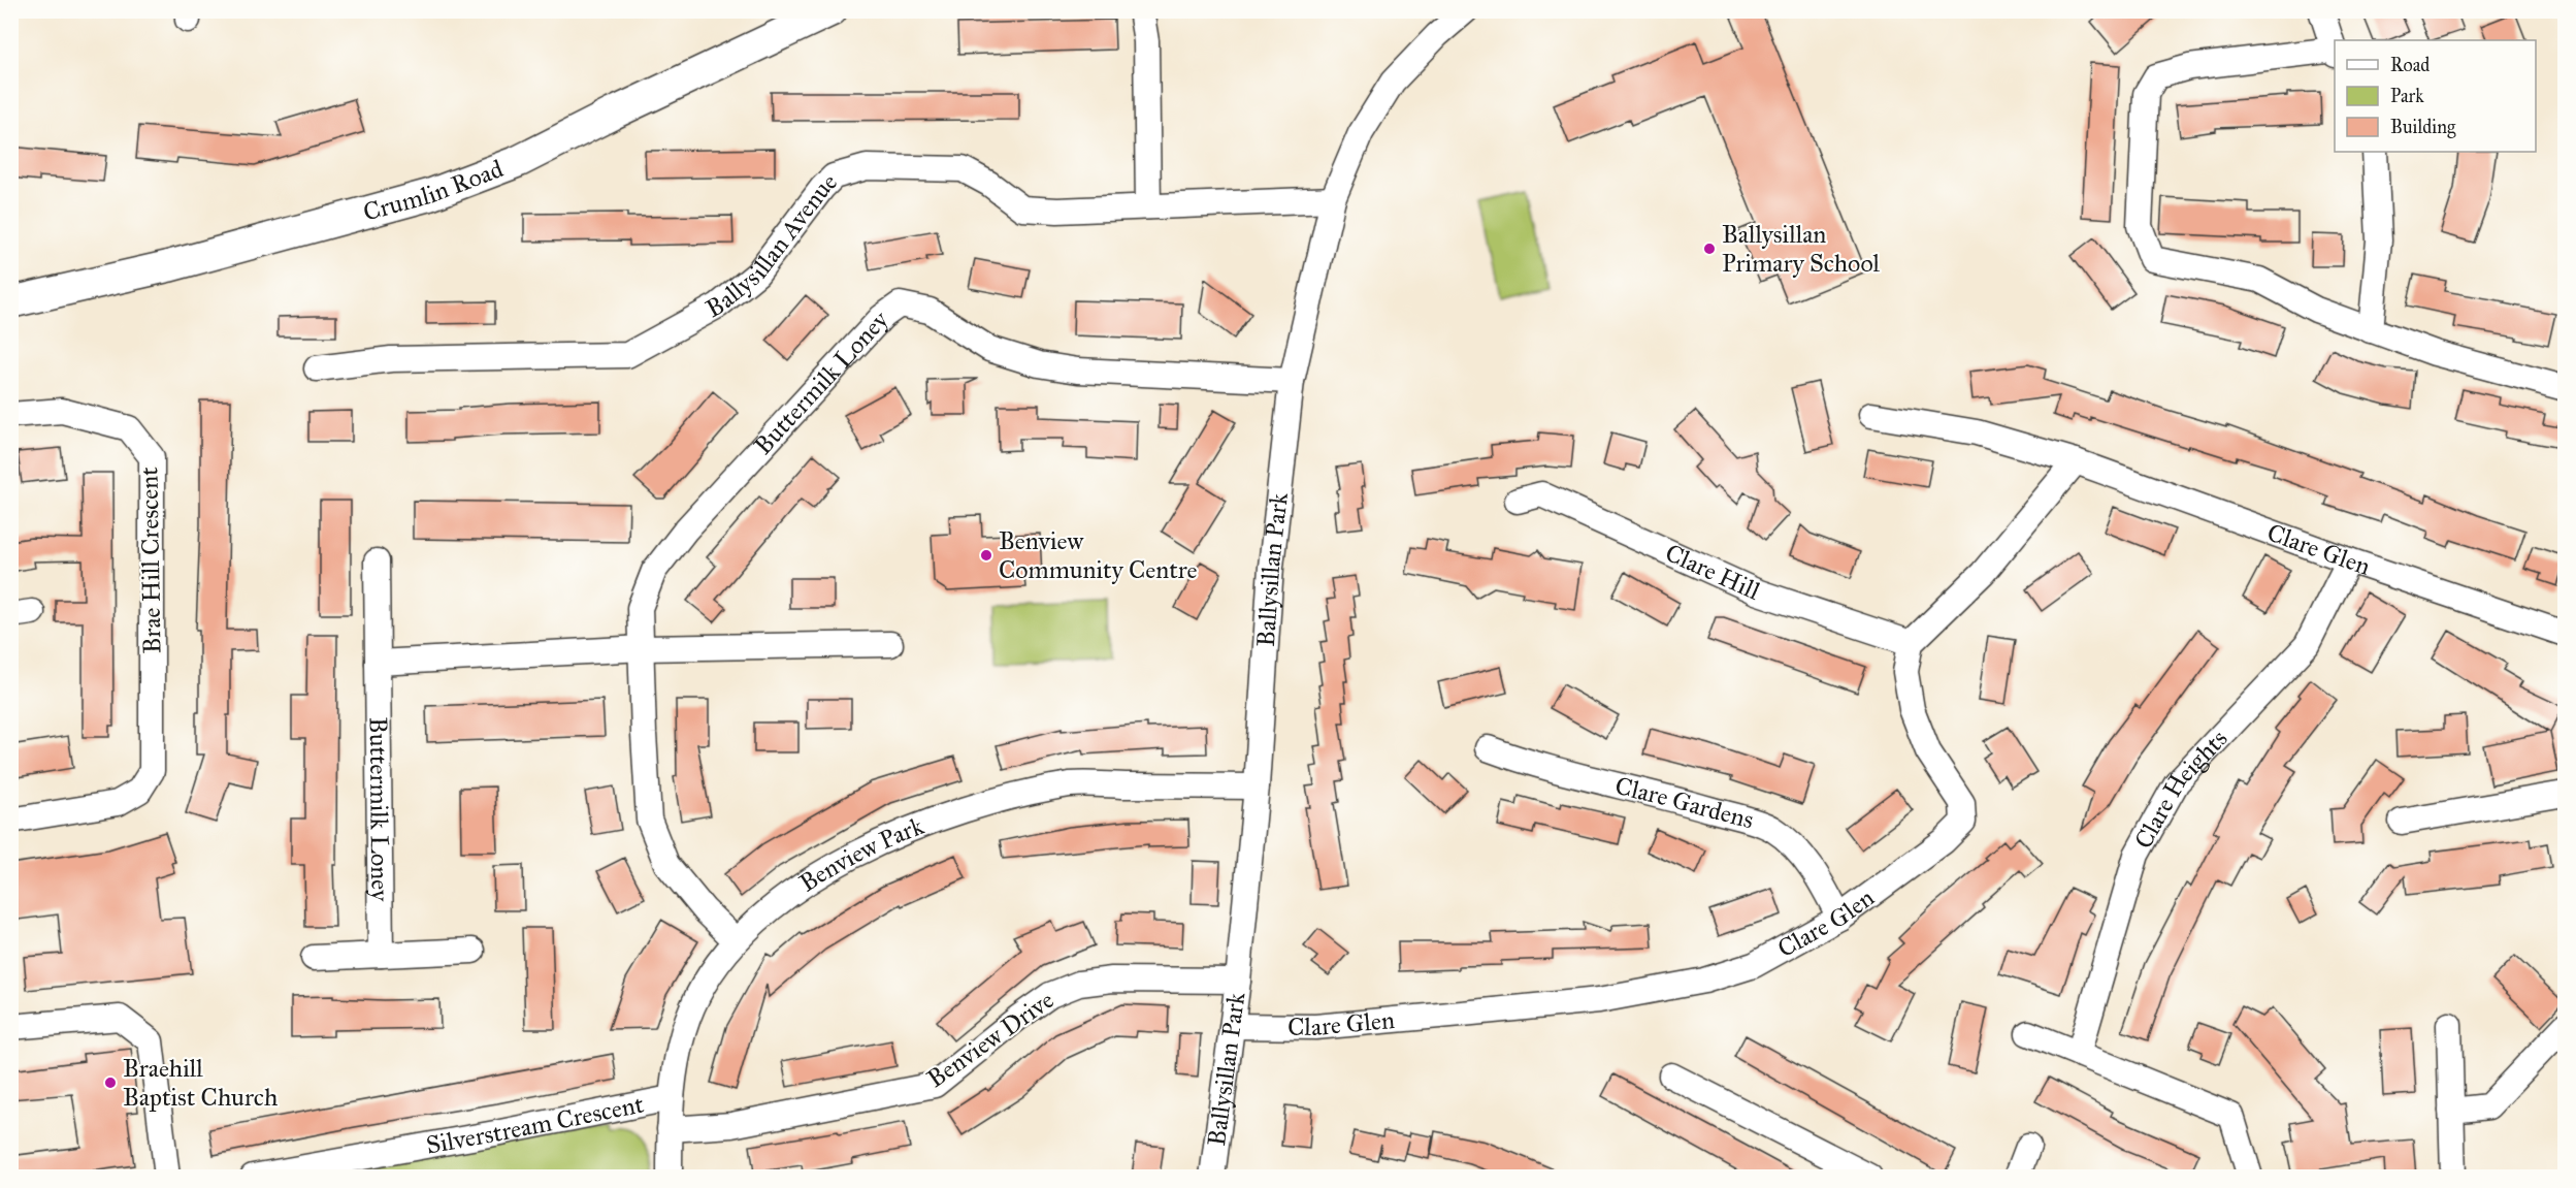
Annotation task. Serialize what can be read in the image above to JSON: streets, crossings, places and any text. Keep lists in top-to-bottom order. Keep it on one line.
{"streets":{"main road":["Crumlin Road"],"street":["Ballysillan Avenue","Buttermilk Loney","Clare Glen","Brae Hill Crescent","Ballysillan Park","Clare Hill","Clare Heights","Clare Gardens","Benview Park","Benview Drive","Silverstream Crescent"]},"crossings":[["Ballysillan Avenue","Ballysillan Park"],["Buttermilk Loney","Ballysillan Park"],["Buttermilk Loney","Benview Park"],["Clare Glen","Ballysillan Park"],["Clare Glen","Clare Hill"],["Clare Glen","Clare Heights"],["Clare Glen","Clare Gardens"],["Ballysillan Park","Benview Park"],["Ballysillan Park","Benview Drive"],["Benview Park","Benview Drive"],["Benview Park","Silverstream Crescent"]],"places":["Ballysillan Primary School","Benview Community Centre","Braehill Baptist Church"],"legend":["Road","Park","Building"]}
